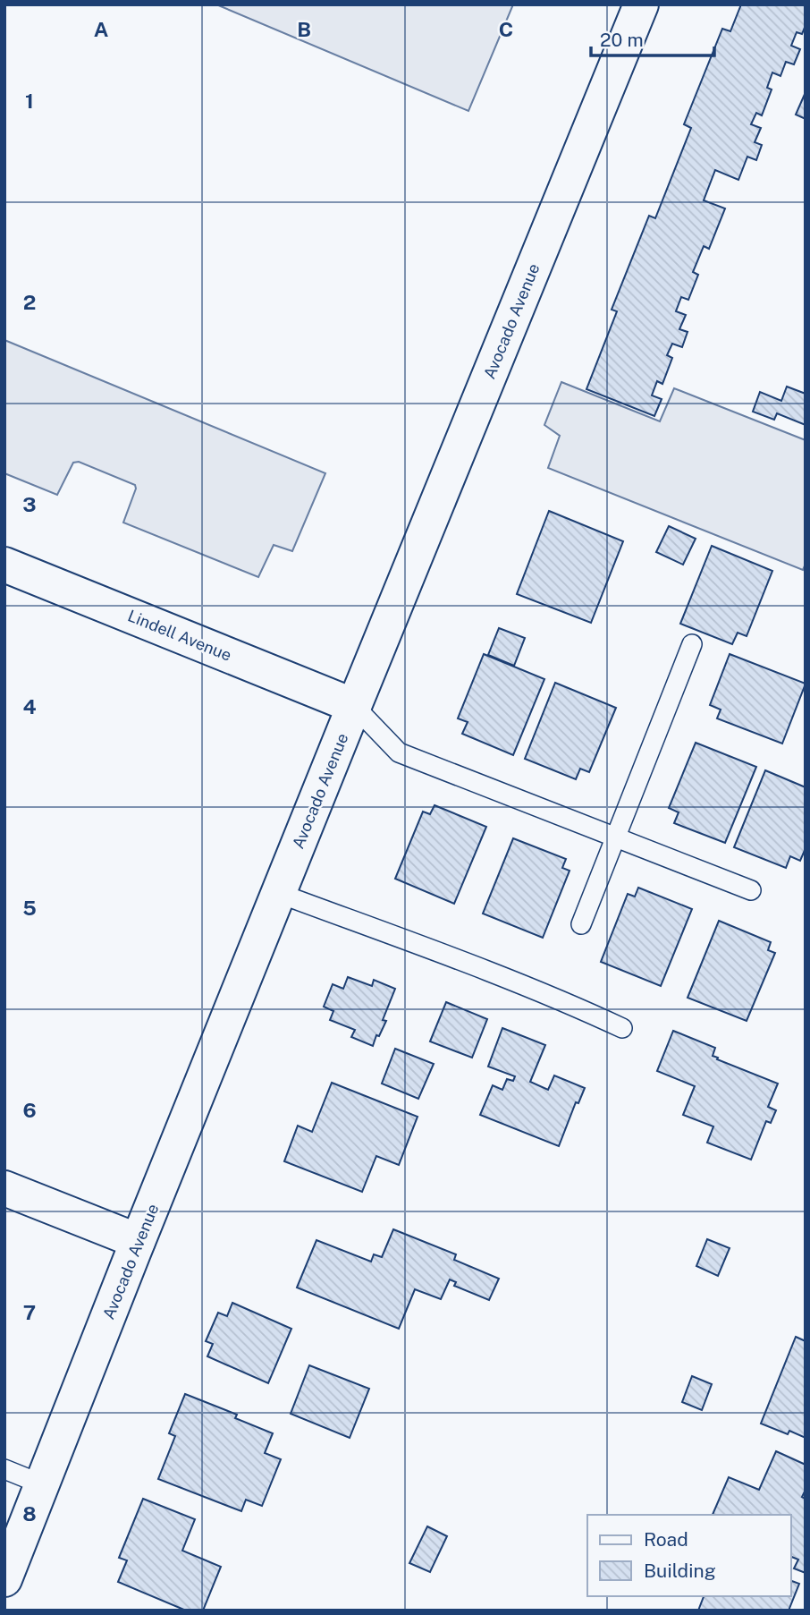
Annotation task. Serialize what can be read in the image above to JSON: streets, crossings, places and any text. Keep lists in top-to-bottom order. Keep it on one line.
{"streets":{"main road":["Avocado Avenue","Lindell Avenue"]},"crossings":[["Avocado Avenue","Lindell Avenue"]],"legend":["Road","Building"],"scale_bar":"20 m","grid":{"columns":["A","B","C"],"rows":["1","2","3","4","5","6","7","8"]}}
